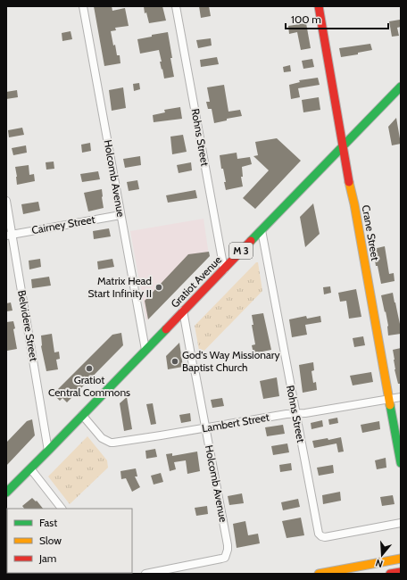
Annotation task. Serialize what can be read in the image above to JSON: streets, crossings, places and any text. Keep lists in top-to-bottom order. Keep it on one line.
{"streets":{"main road":["Crane Street","M 3","Gratiot Avenue"],"street":["Rohns Street","Holcomb Avenue","Cairney Street","Belvidere Street","Lambert Street"]},"crossings":[["Rohns Street","Gratiot Avenue"],["Rohns Street","Lambert Street"],["Holcomb Avenue","Cairney Street"],["Holcomb Avenue","Gratiot Avenue"],["Holcomb Avenue","Lambert Street"],["Cairney Street","Belvidere Street"],["Crane Street","Gratiot Avenue"],["Crane Street","Lambert Street"],["Gratiot Avenue","Belvidere Street"],["Gratiot Avenue","Lambert Street"]],"places":["Matrix Head Start Infinity II","God's Way Missionary Baptist Church","Gratiot Central Commons"],"legend":["Fast","Slow","Jam"],"scale_bar":"100 m","north":"bottom"}
